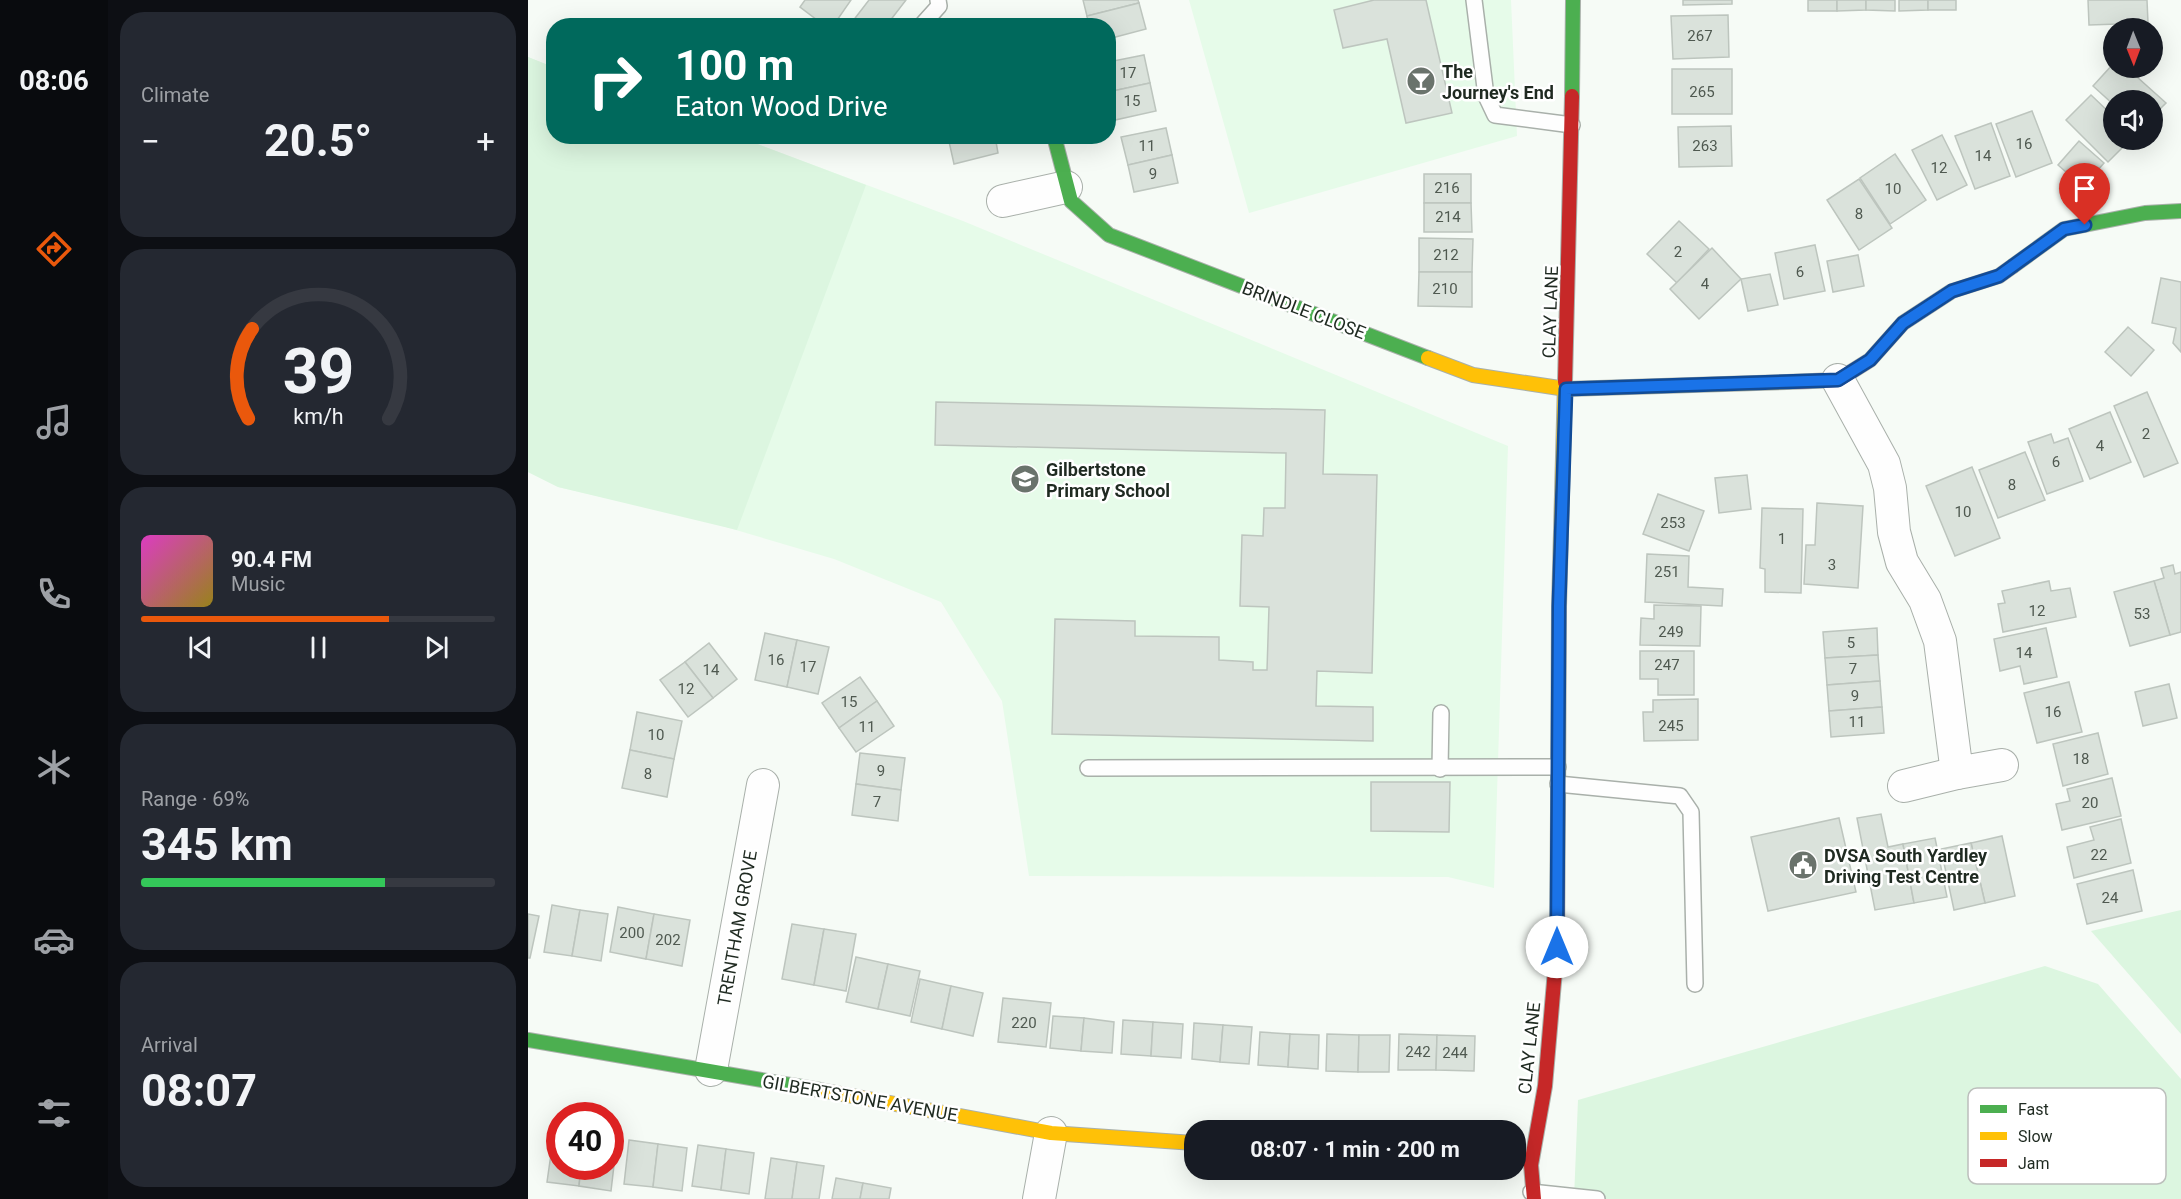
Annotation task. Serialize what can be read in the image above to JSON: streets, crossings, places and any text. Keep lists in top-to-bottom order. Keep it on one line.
{"streets":{"street":["BRINDLE CLOSE","CLAY LANE","TRENTHAM GROVE","GILBERTSTONE AVENUE"]},"crossings":[["BRINDLE CLOSE","CLAY LANE"],["TRENTHAM GROVE","GILBERTSTONE AVENUE"]],"places":{"bar":["The Journey's End"],"school or university":["Gilbertstone Primary School"],"public building":["DVSA South Yardley Driving Test Centre"]},"house_numbers":["267","17","265","15","16","11","263","14","12","9","216","10","8","214","2","212","6","4","210","2","4","6","8","10","253","1","3","251","12","53","249","5","14","16","247","17","7","14","12","9","15","16","11","245","11","10","18","9","8","7","20","22","24","200","202","220","242","244"],"legend":["Fast","Slow","Jam"],"north":"bottom","page":{"tabs":"08:06","tile":["Climate",["Range · 69%","345 km"],["Arrival","08:07"]],"turn":["100 m","Eaton Wood Drive"],"heat":["−","20.5°","+"],"song":["90.4 FM","Music"],"limit":"40","trip":"08:07 · 1 min · 200 m","gauge":["39","km/h"]}}
